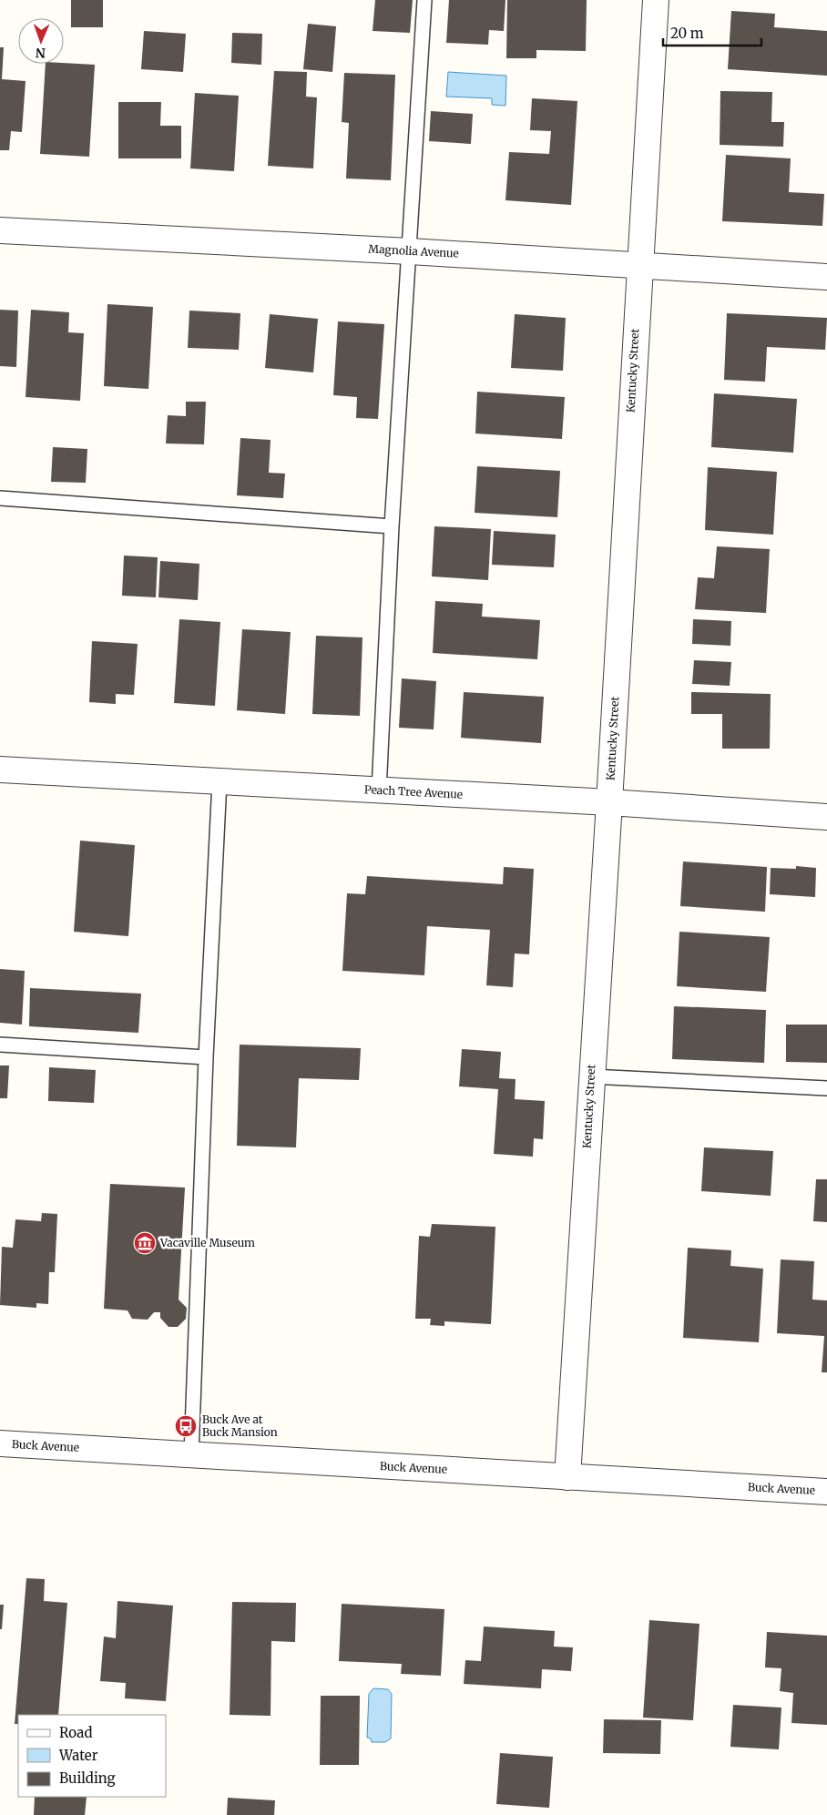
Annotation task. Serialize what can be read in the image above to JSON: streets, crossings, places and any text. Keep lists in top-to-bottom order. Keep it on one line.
{"streets":{"street":["Magnolia Avenue","Kentucky Street","Peach Tree Avenue","Buck Avenue"]},"crossings":[["Magnolia Avenue","Kentucky Street"],["Kentucky Street","Peach Tree Avenue"],["Kentucky Street","Buck Avenue"]],"places":{"museum":["Vacaville Museum"],"bus stop":["Buck Ave at Buck Mansion"]},"legend":["Road","Water","Building"],"scale_bar":"20 m","north":"bottom"}
